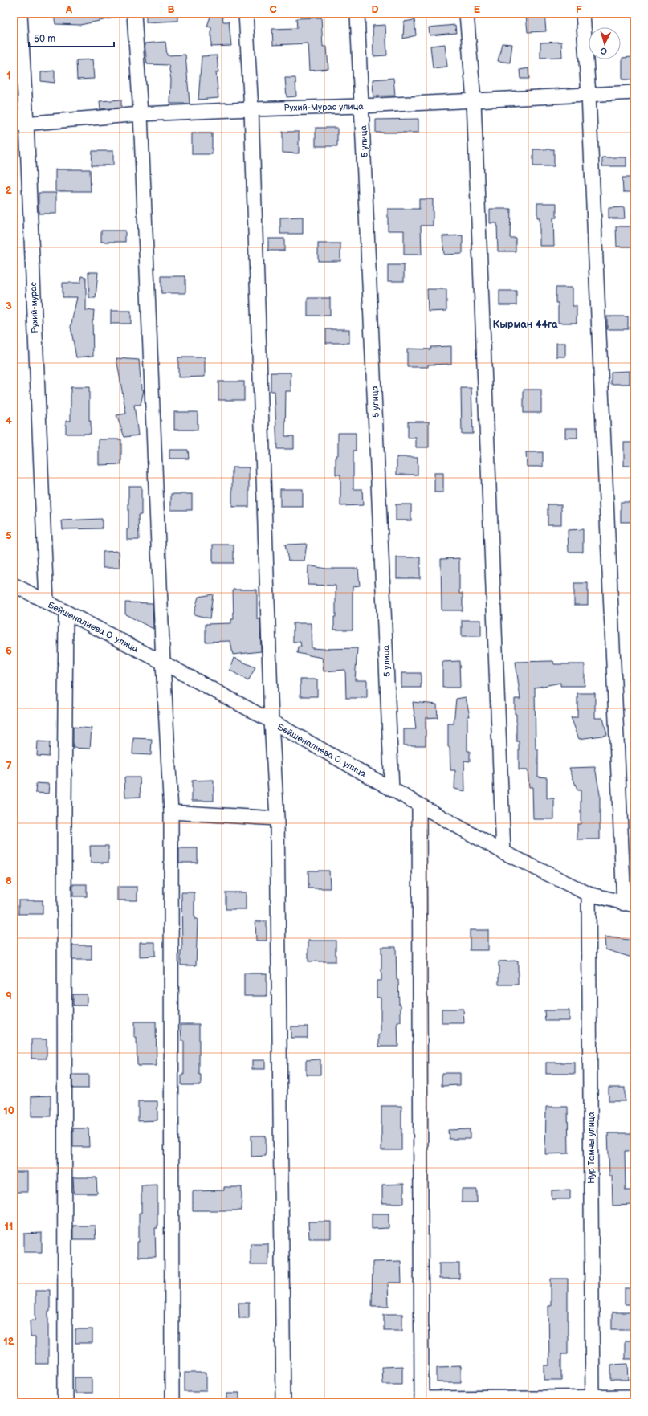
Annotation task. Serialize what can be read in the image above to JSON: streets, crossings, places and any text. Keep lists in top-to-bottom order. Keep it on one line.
{"streets":{"street":["Рухий-Мурас улица","5 улица","Рухий-мурас","Бейшеналиева О. улица","Нур Тамчы улица"]},"crossings":[["Рухий-Мурас улица","5 улица"],["Рухий-Мурас улица","Рухий-мурас"],["5 улица","Бейшеналиева О. улица"],["Рухий-мурас","Бейшеналиева О. улица"],["Бейшеналиева О. улица","Нур Тамчы улица"]],"districts":["Кырман 44га"],"scale_bar":"50 m","north":"bottom","grid":{"columns":["A","B","C","D","E","F"],"rows":["1","2","3","4","5","6","7","8","9","10","11","12"]}}
